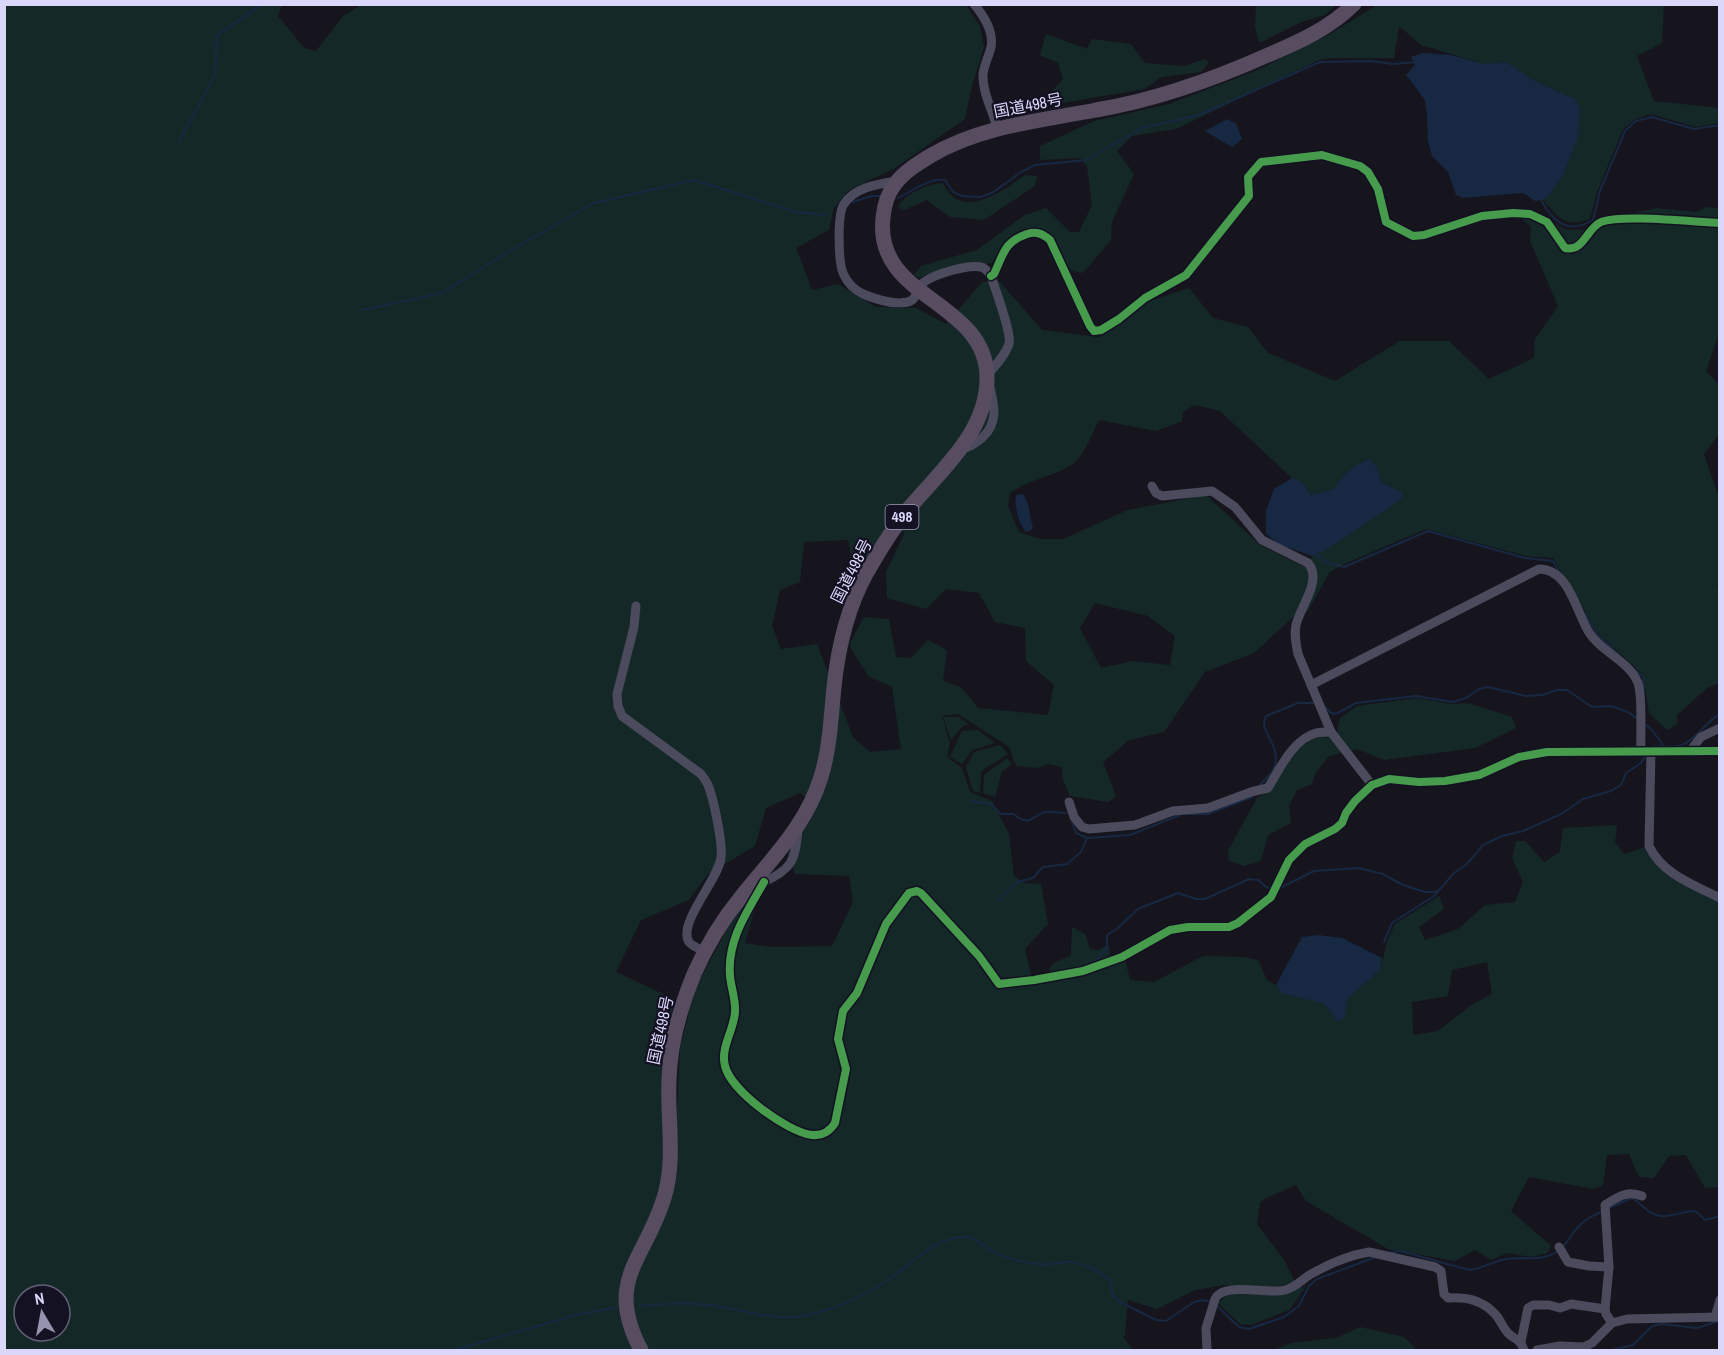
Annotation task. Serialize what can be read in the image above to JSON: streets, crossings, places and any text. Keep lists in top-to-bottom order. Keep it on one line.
{"streets":{"highway":["国道498号","498"]},"north":"top"}
